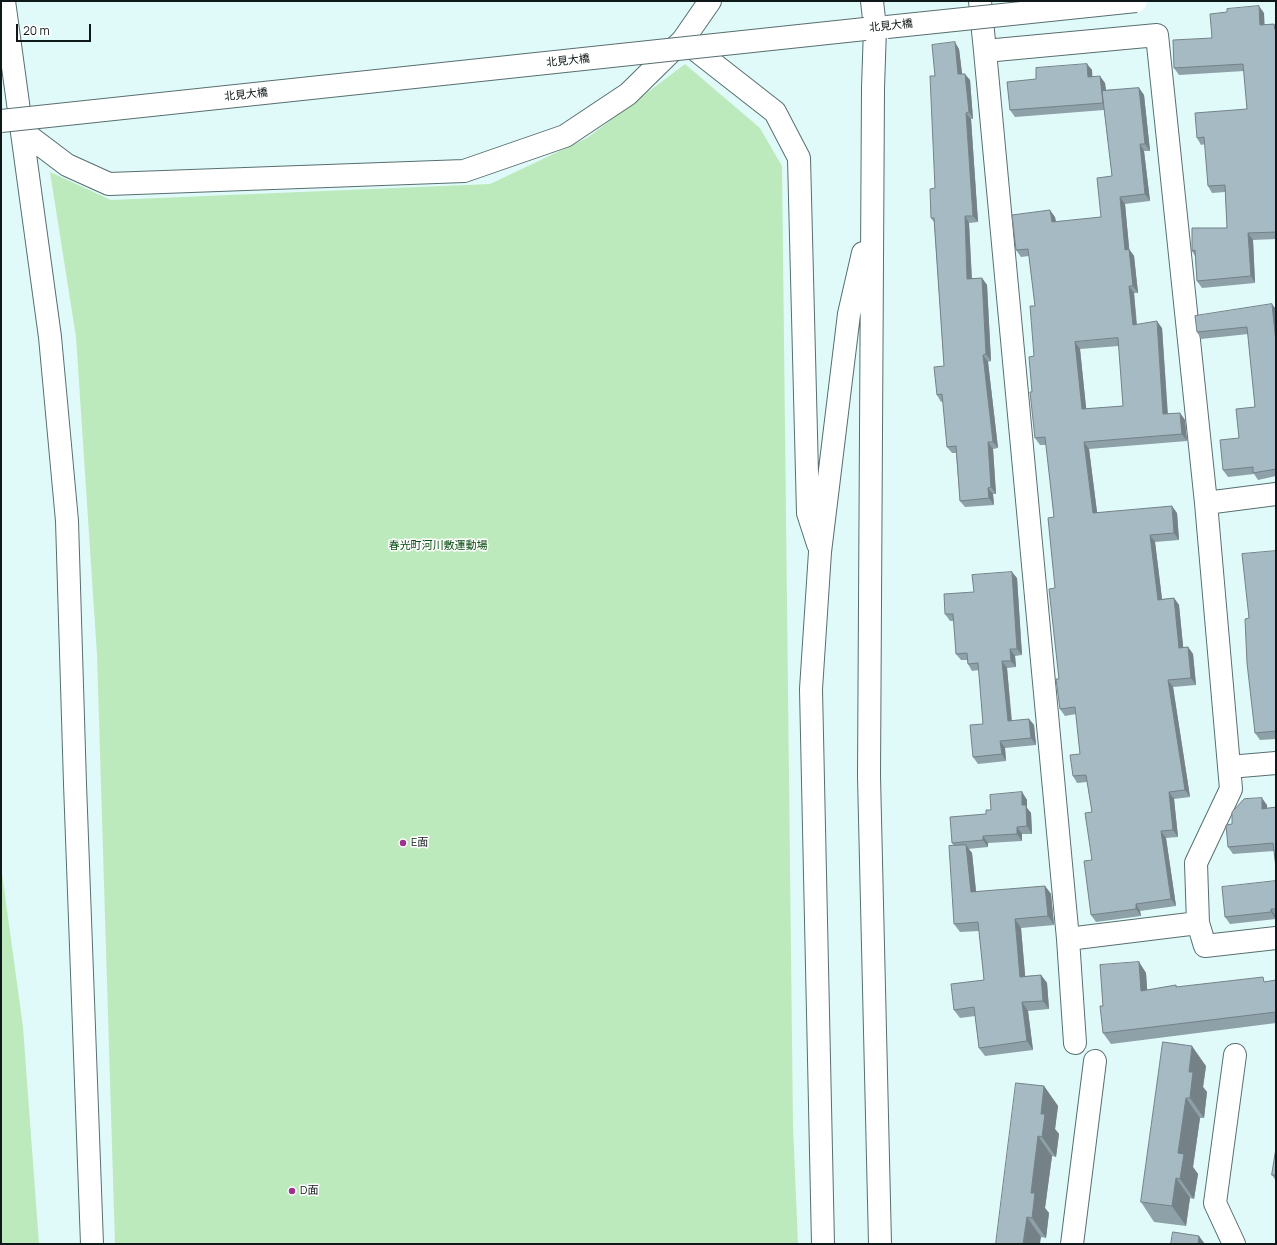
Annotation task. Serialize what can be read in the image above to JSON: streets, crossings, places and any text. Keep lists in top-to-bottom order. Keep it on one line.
{"streets":{"street":["北見大橋"]},"parks":["春光町河川敷運動場"],"places":["E面","D面"],"scale_bar":"20 m"}
